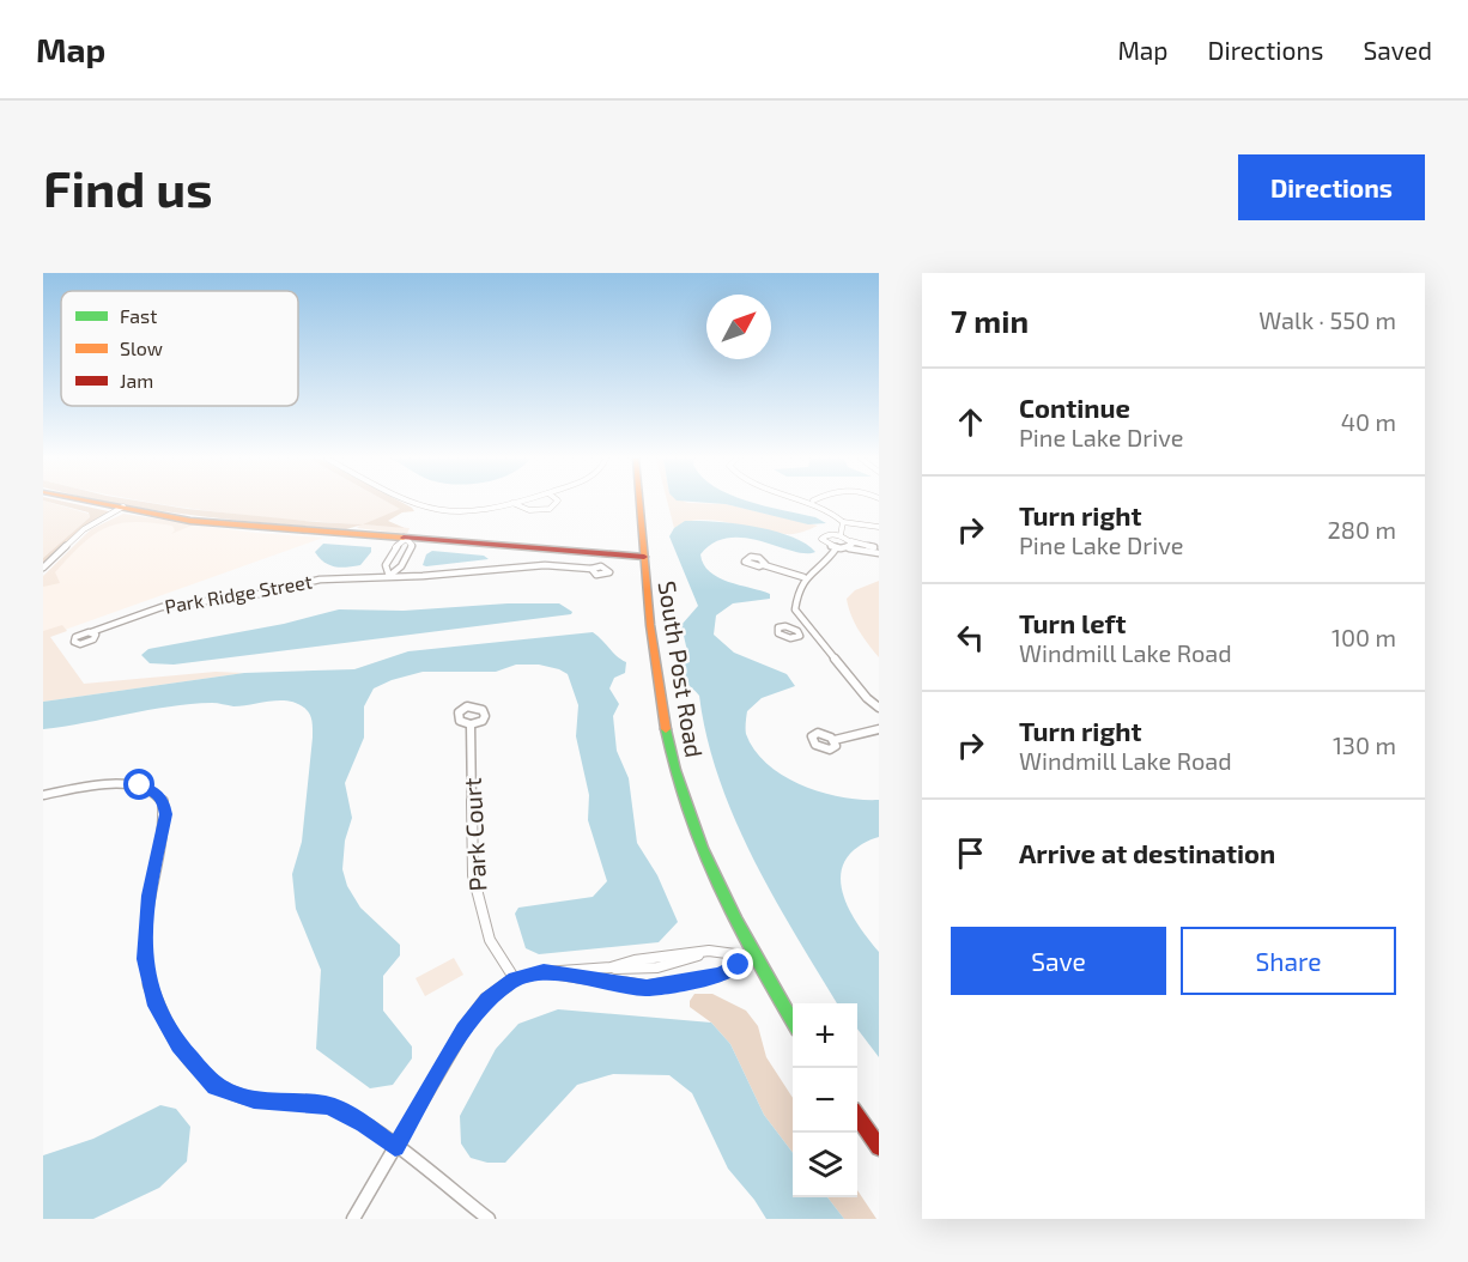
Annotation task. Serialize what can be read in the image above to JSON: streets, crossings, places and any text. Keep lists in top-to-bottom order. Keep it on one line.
{"streets":{"street":["Park Ridge Street","South Post Road","Park Court"]},"legend":["Fast","Slow","Jam"],"north":"top right","page":{"header":"Map","nav":["Map","Directions","Saved"],"buttons":["Directions",["Save","Share"]],"title":"Find us","heading":["7 min","Walk · 550 m"],"list":[["Continue","Pine Lake Drive","40 m"],["Turn right","Pine Lake Drive","280 m"],["Turn left","Windmill Lake Road","100 m"],["Turn right","Windmill Lake Road","130 m"],"Arrive at destination"],"map_buttons":["+","−"]}}
